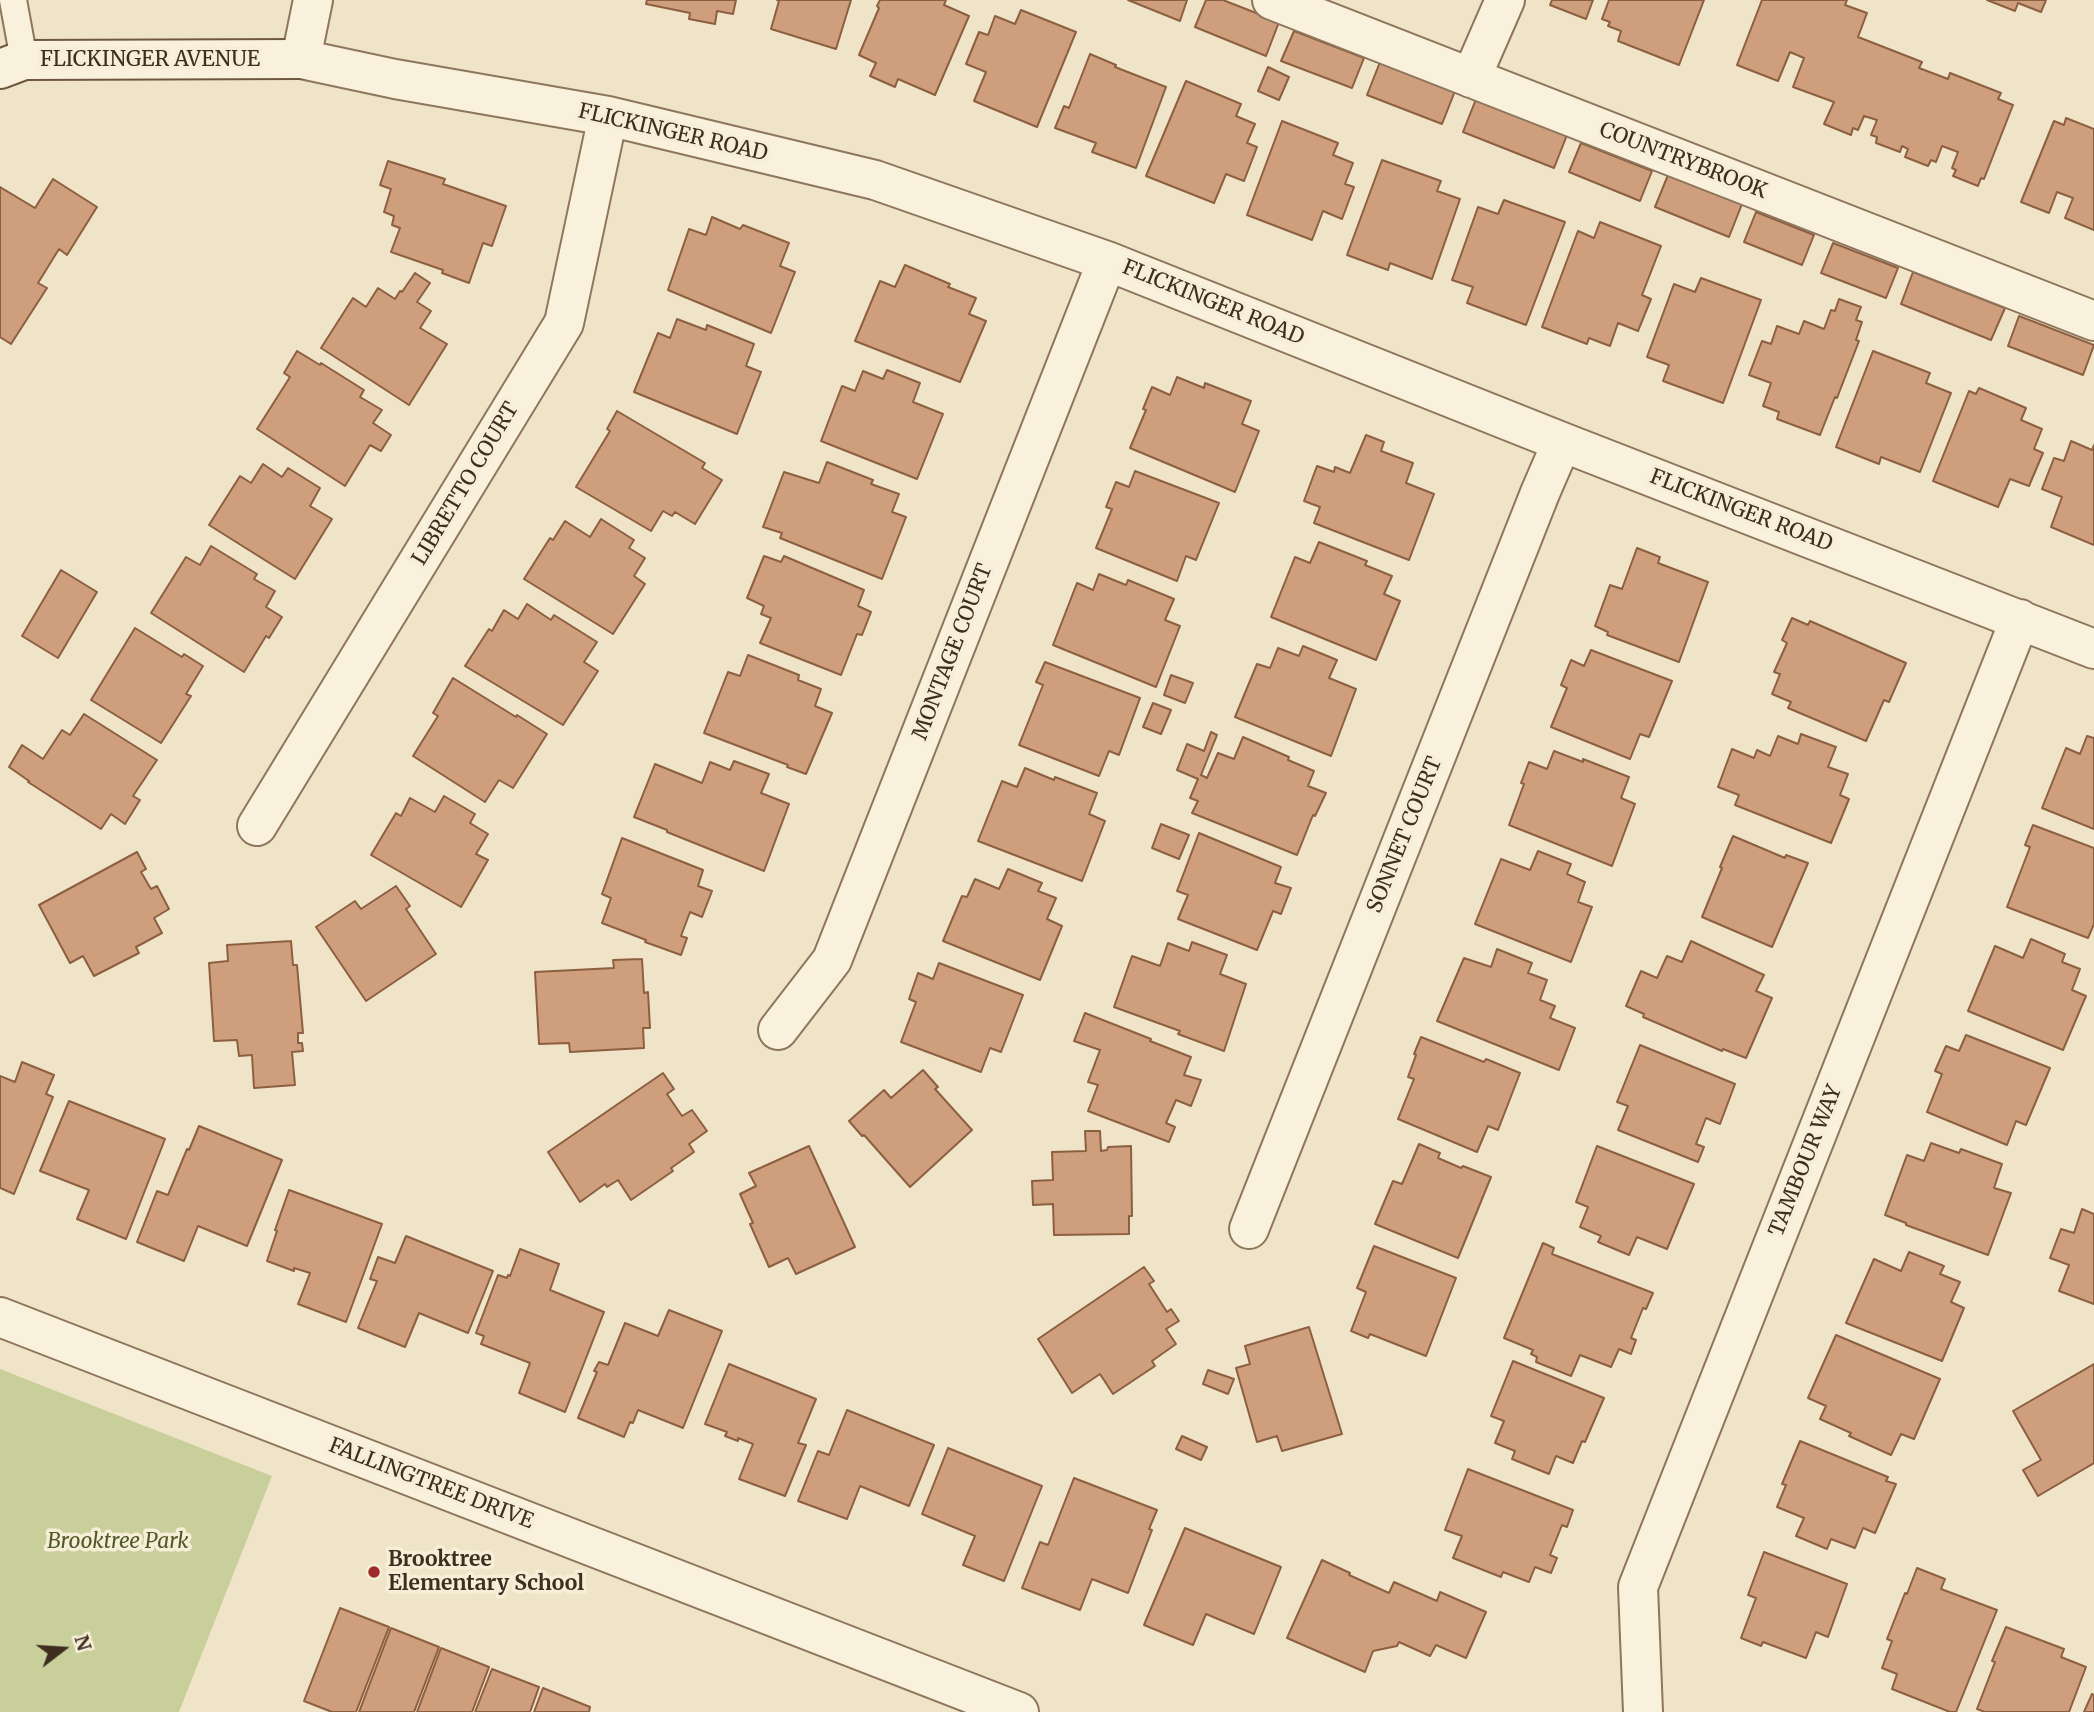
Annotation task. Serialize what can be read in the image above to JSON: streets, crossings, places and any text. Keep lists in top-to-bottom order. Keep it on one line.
{"streets":{"street":["FLICKINGER AVENUE","FLICKINGER ROAD","COUNTRYBROOK","LIBRETTO COURT","MONTAGE COURT","SONNET COURT","TAMBOUR WAY","FALLINGTREE DRIVE"]},"crossings":[["FLICKINGER AVENUE","FLICKINGER ROAD"],["FLICKINGER ROAD","LIBRETTO COURT"],["FLICKINGER ROAD","MONTAGE COURT"],["FLICKINGER ROAD","SONNET COURT"],["FLICKINGER ROAD","TAMBOUR WAY"]],"parks":["Brooktree Park"],"places":["Brooktree Elementary School"],"north":"right"}
